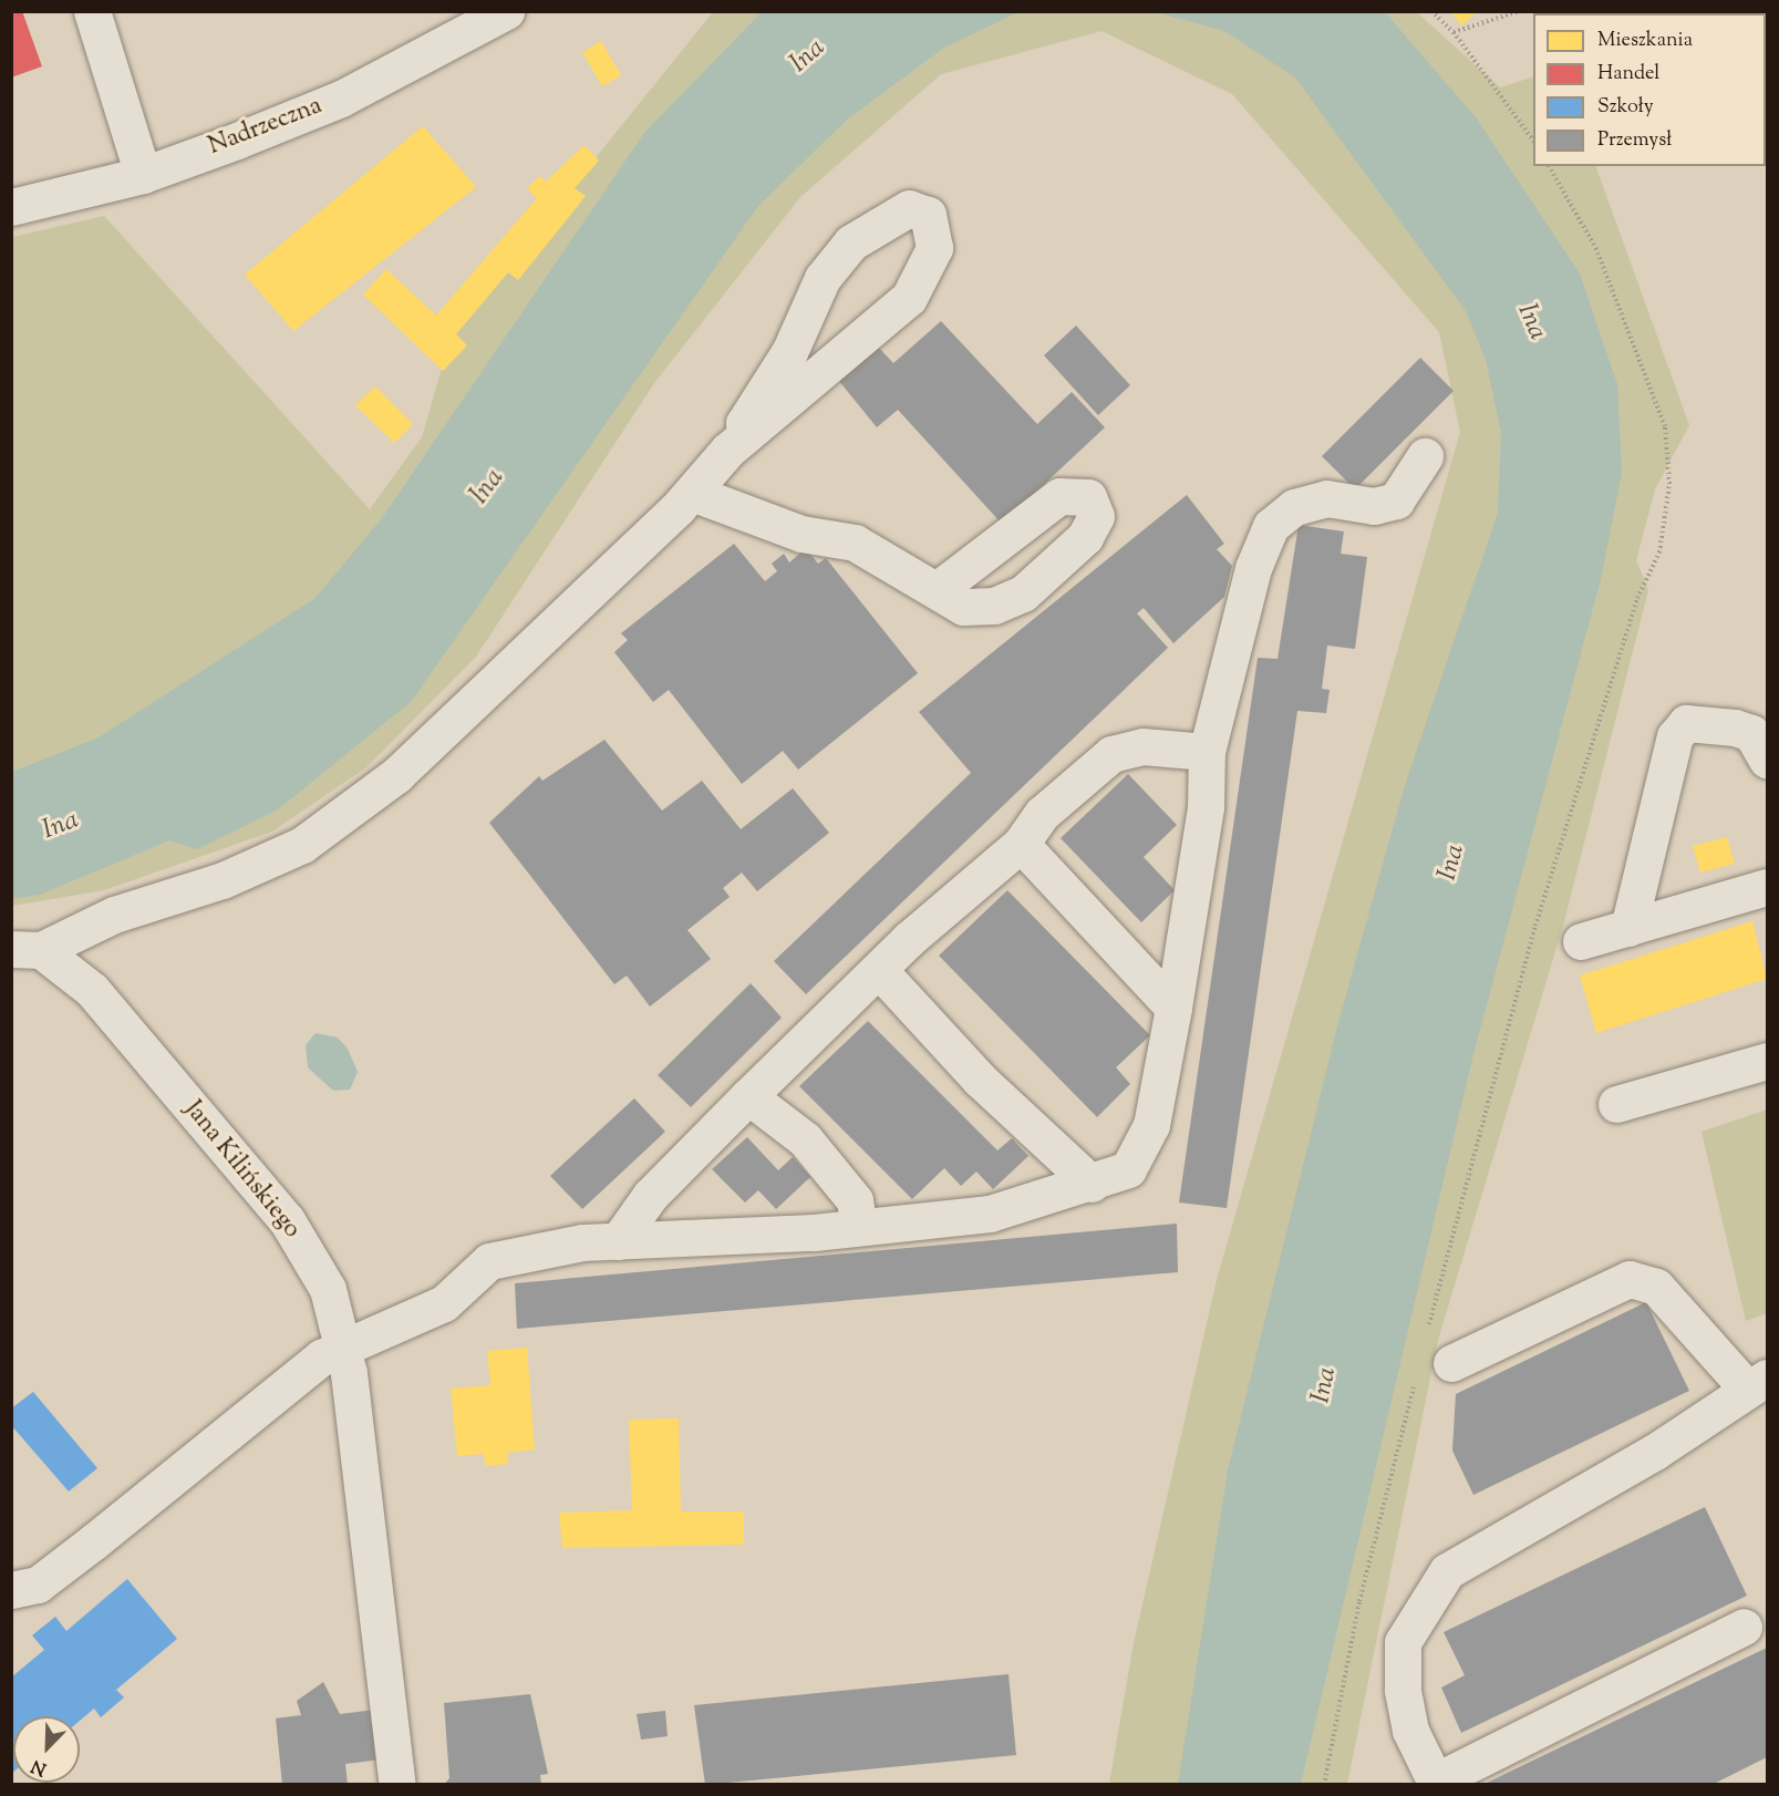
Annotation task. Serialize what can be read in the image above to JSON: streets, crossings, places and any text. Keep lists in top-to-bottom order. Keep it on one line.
{"streets":{"street":["Nadrzeczna","Jana Kilińskiego"]},"water":["Ina"],"legend":["Mieszkania","Handel","Szkoły","Przemysł"],"north":"bottom left"}
